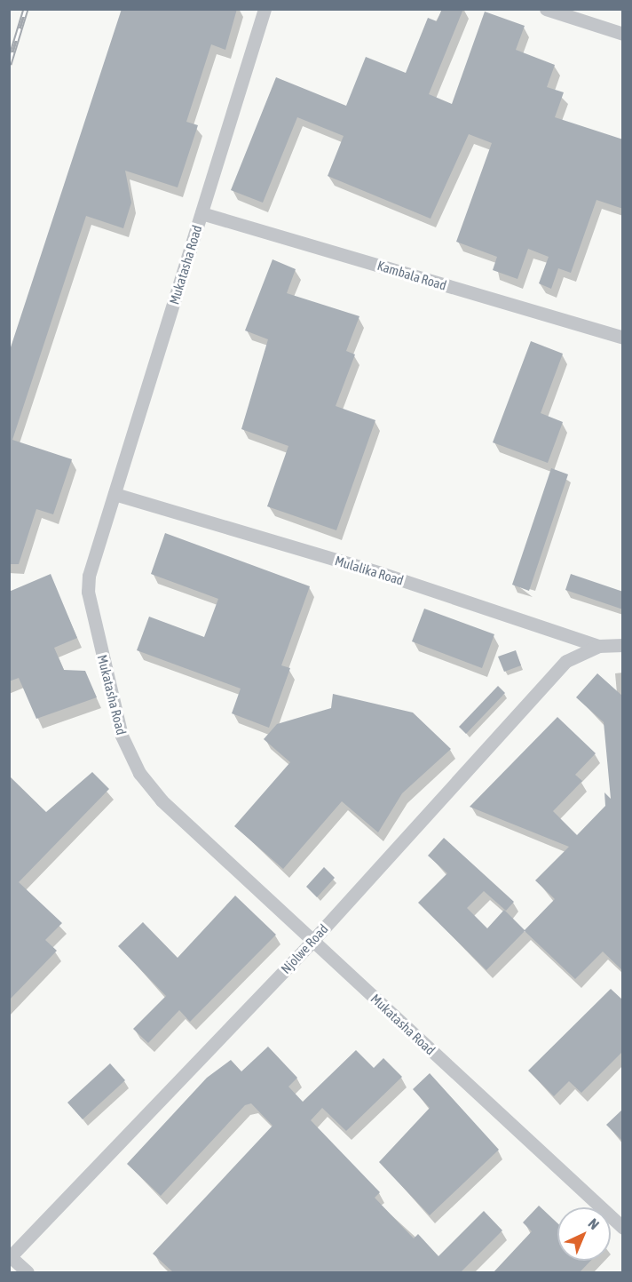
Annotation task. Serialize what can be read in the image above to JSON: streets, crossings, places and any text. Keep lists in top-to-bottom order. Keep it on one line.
{"streets":{"street":["Mukatasha Road","Kambala Road","Mulalika Road","Njolwe Road"]},"crossings":[["Mukatasha Road","Kambala Road"],["Mukatasha Road","Mulalika Road"],["Mukatasha Road","Njolwe Road"],["Mulalika Road","Njolwe Road"]],"north":"top right"}
